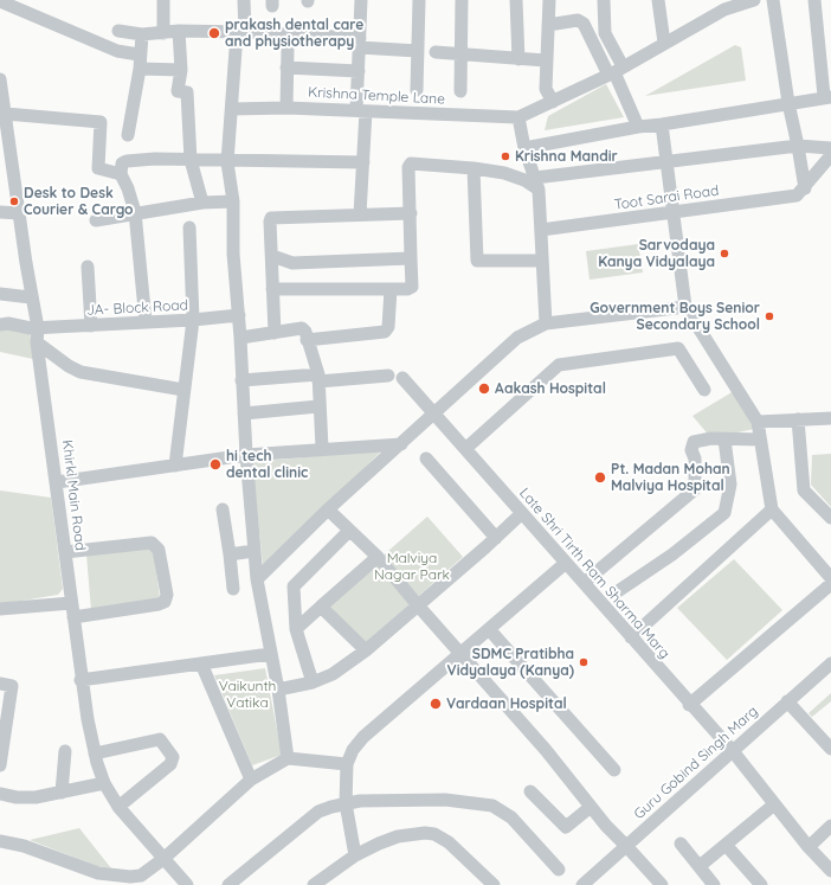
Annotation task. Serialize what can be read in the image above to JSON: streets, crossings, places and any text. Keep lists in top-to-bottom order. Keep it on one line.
{"streets":{"street":["Krishna Temple Lane","Toot Sarai Road","JA- Block Road","Khirki Main Road","Late Shri Tirth Ram Sharma Marg","Guru Gobind Singh Marg"]},"crossings":[["JA- Block Road","Khirki Main Road"],["Late Shri Tirth Ram Sharma Marg","Guru Gobind Singh Marg"]],"parks":["Malviya Nagar Park","Vaikunth Vatika"],"places":["prakash dental care and physiotherapy","Krishna Mandir","Desk to Desk Courier & Cargo","Sarvodaya Kanya Vidyalaya","Government Boys Senior Secondary School","Aakash Hospital","hi tech dental clinic","Pt. Madan Mohan Malviya Hospital","SDMC Pratibha Vidyalaya (Kanya)","Vardaan Hospital"]}
